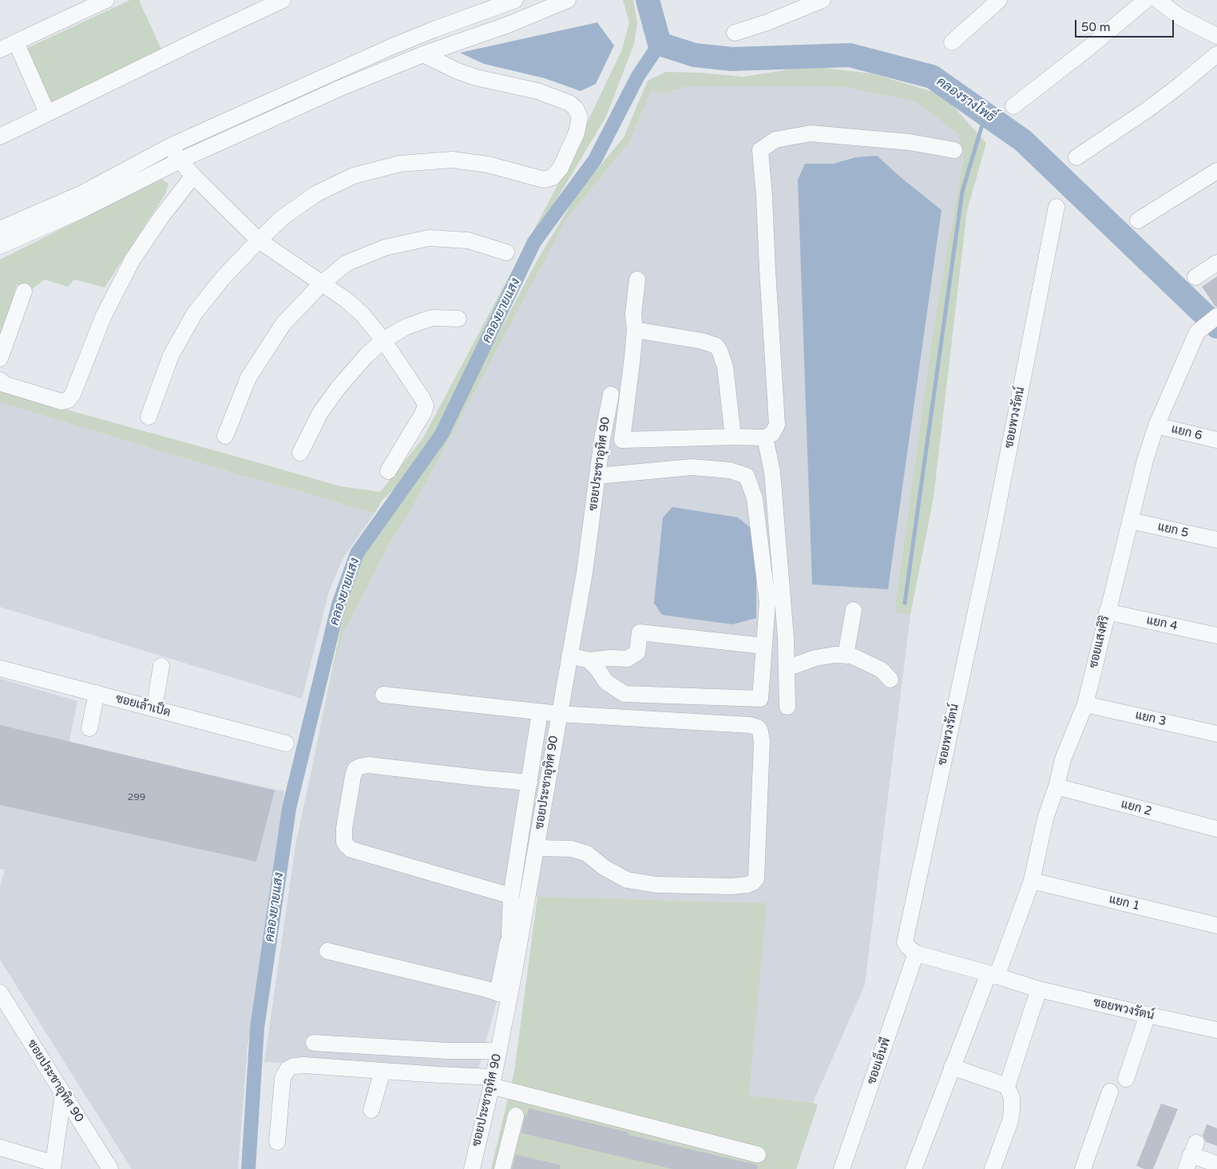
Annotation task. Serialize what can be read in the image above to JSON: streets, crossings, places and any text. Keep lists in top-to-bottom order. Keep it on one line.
{"streets":{"street":["ซอยพวงรัตน์","แยก 6","ซอยประชาอุทิศ 90","แยก 5","แยก 4","ซอยแสงศิริ","ซอยเล้าเป็ด","แยก 3","แยก 2","แยก 1","ซอยเอ็นพี"]},"crossings":[["ซอยพวงรัตน์","ซอยแสงศิริ"],["ซอยพวงรัตน์","ซอยเอ็นพี"],["แยก 6","ซอยแสงศิริ"],["แยก 5","ซอยแสงศิริ"],["แยก 4","ซอยแสงศิริ"],["ซอยแสงศิริ","แยก 3"],["ซอยแสงศิริ","แยก 2"],["ซอยแสงศิริ","แยก 1"]],"water":["คลองรางโพธิ์","คลองยายแสง"],"house_numbers":["299"],"scale_bar":"50 m"}
